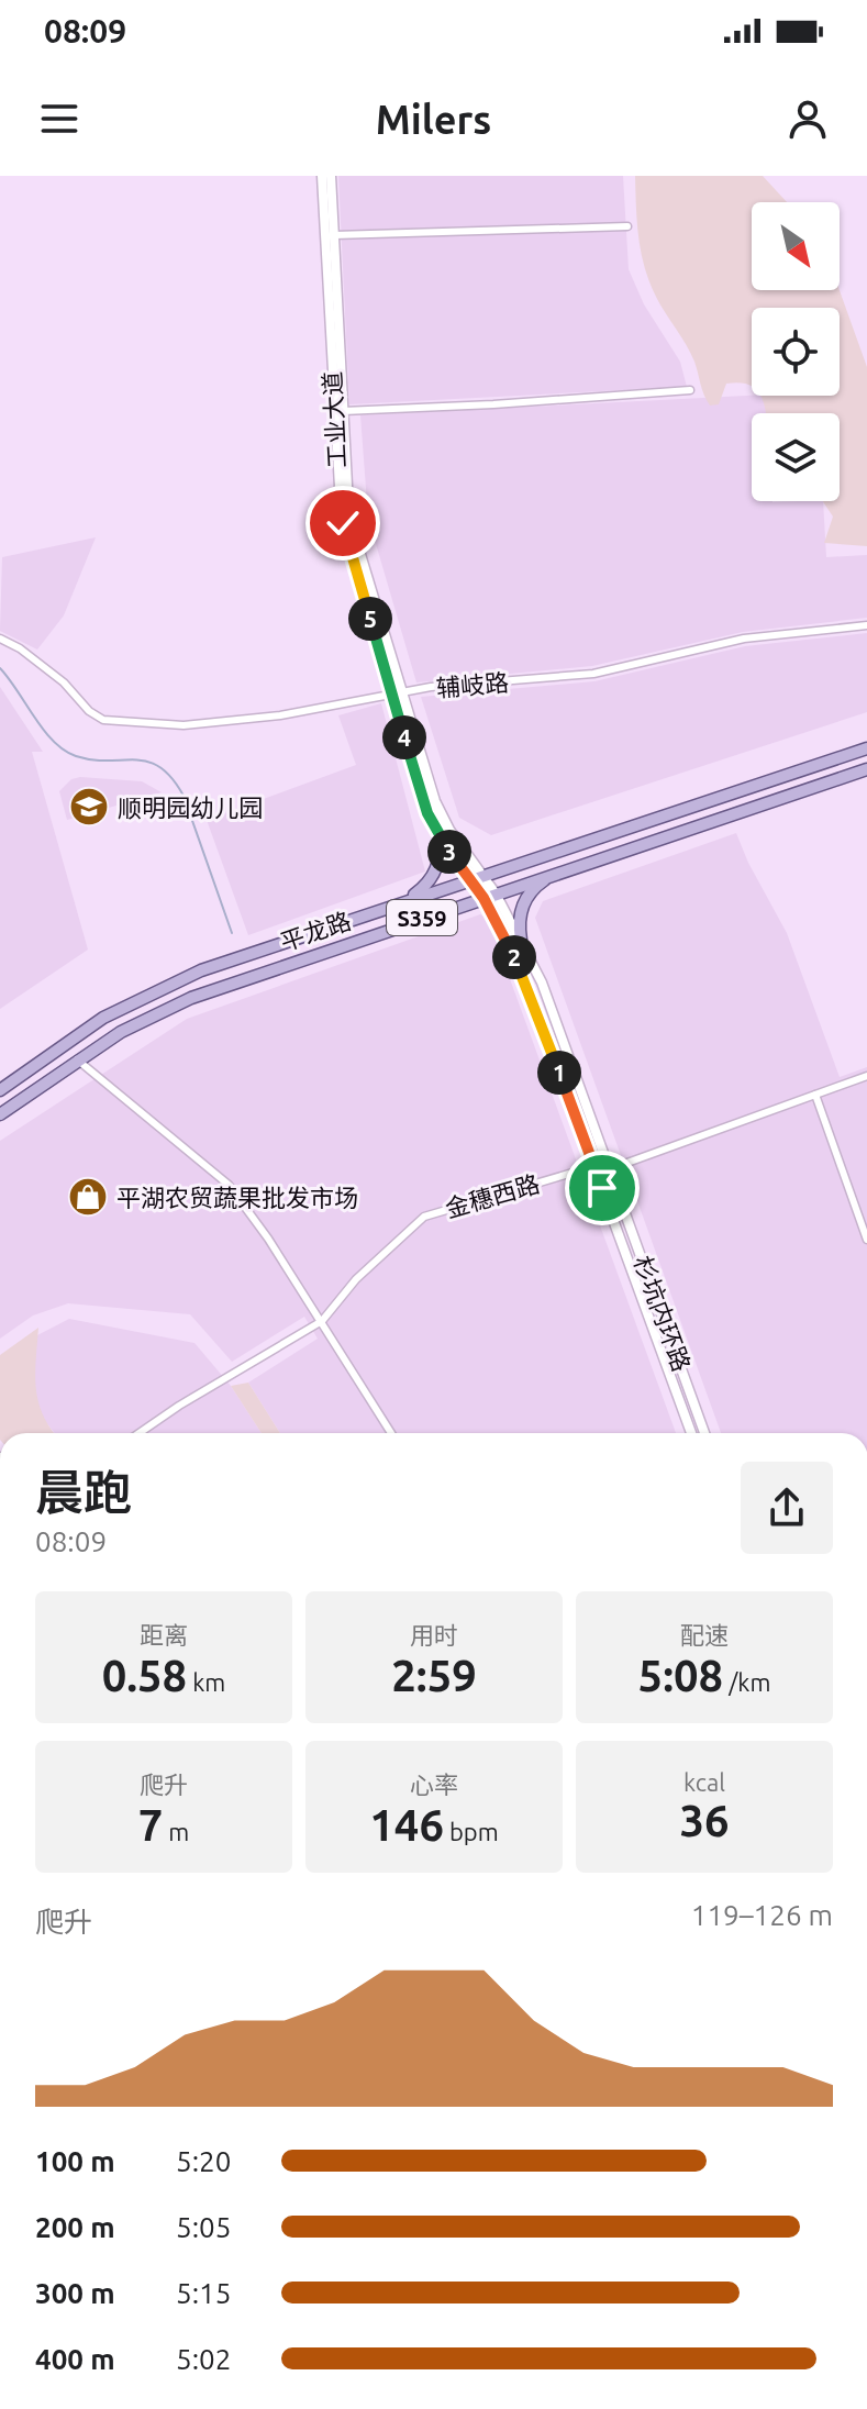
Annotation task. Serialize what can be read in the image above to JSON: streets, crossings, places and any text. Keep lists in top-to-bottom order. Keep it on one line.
{"streets":{"main road":["S359","平龙路"],"street":["工业大道","辅岐路","金穗西路","杉坑内环路"]},"crossings":[["工业大道","辅岐路"],["工业大道","平龙路"],["工业大道","杉坑内环路"],["平龙路","杉坑内环路"],["金穗西路","杉坑内环路"]],"places":{"school or university":["顺明园幼儿园"],"shop":["平湖农贸蔬果批发市场"]},"north":"bottom right","page":{"status":"08:09","header":"Milers","pins":["5","4","3","2","1"],"heading":["晨跑","08:09"],"stats":[["距离","0.58 km"],["用时","2:59"],["配速","5:08 /km"],["爬升","7 m"],["心率","146 bpm"],["kcal","36"]],"chart":["爬升","119–126 m"],"list":[{"name":"100 m","note":"5:20"},{"name":"200 m","note":"5:05"},{"name":"300 m","note":"5:15"},{"name":"400 m","note":"5:02"}]}}
